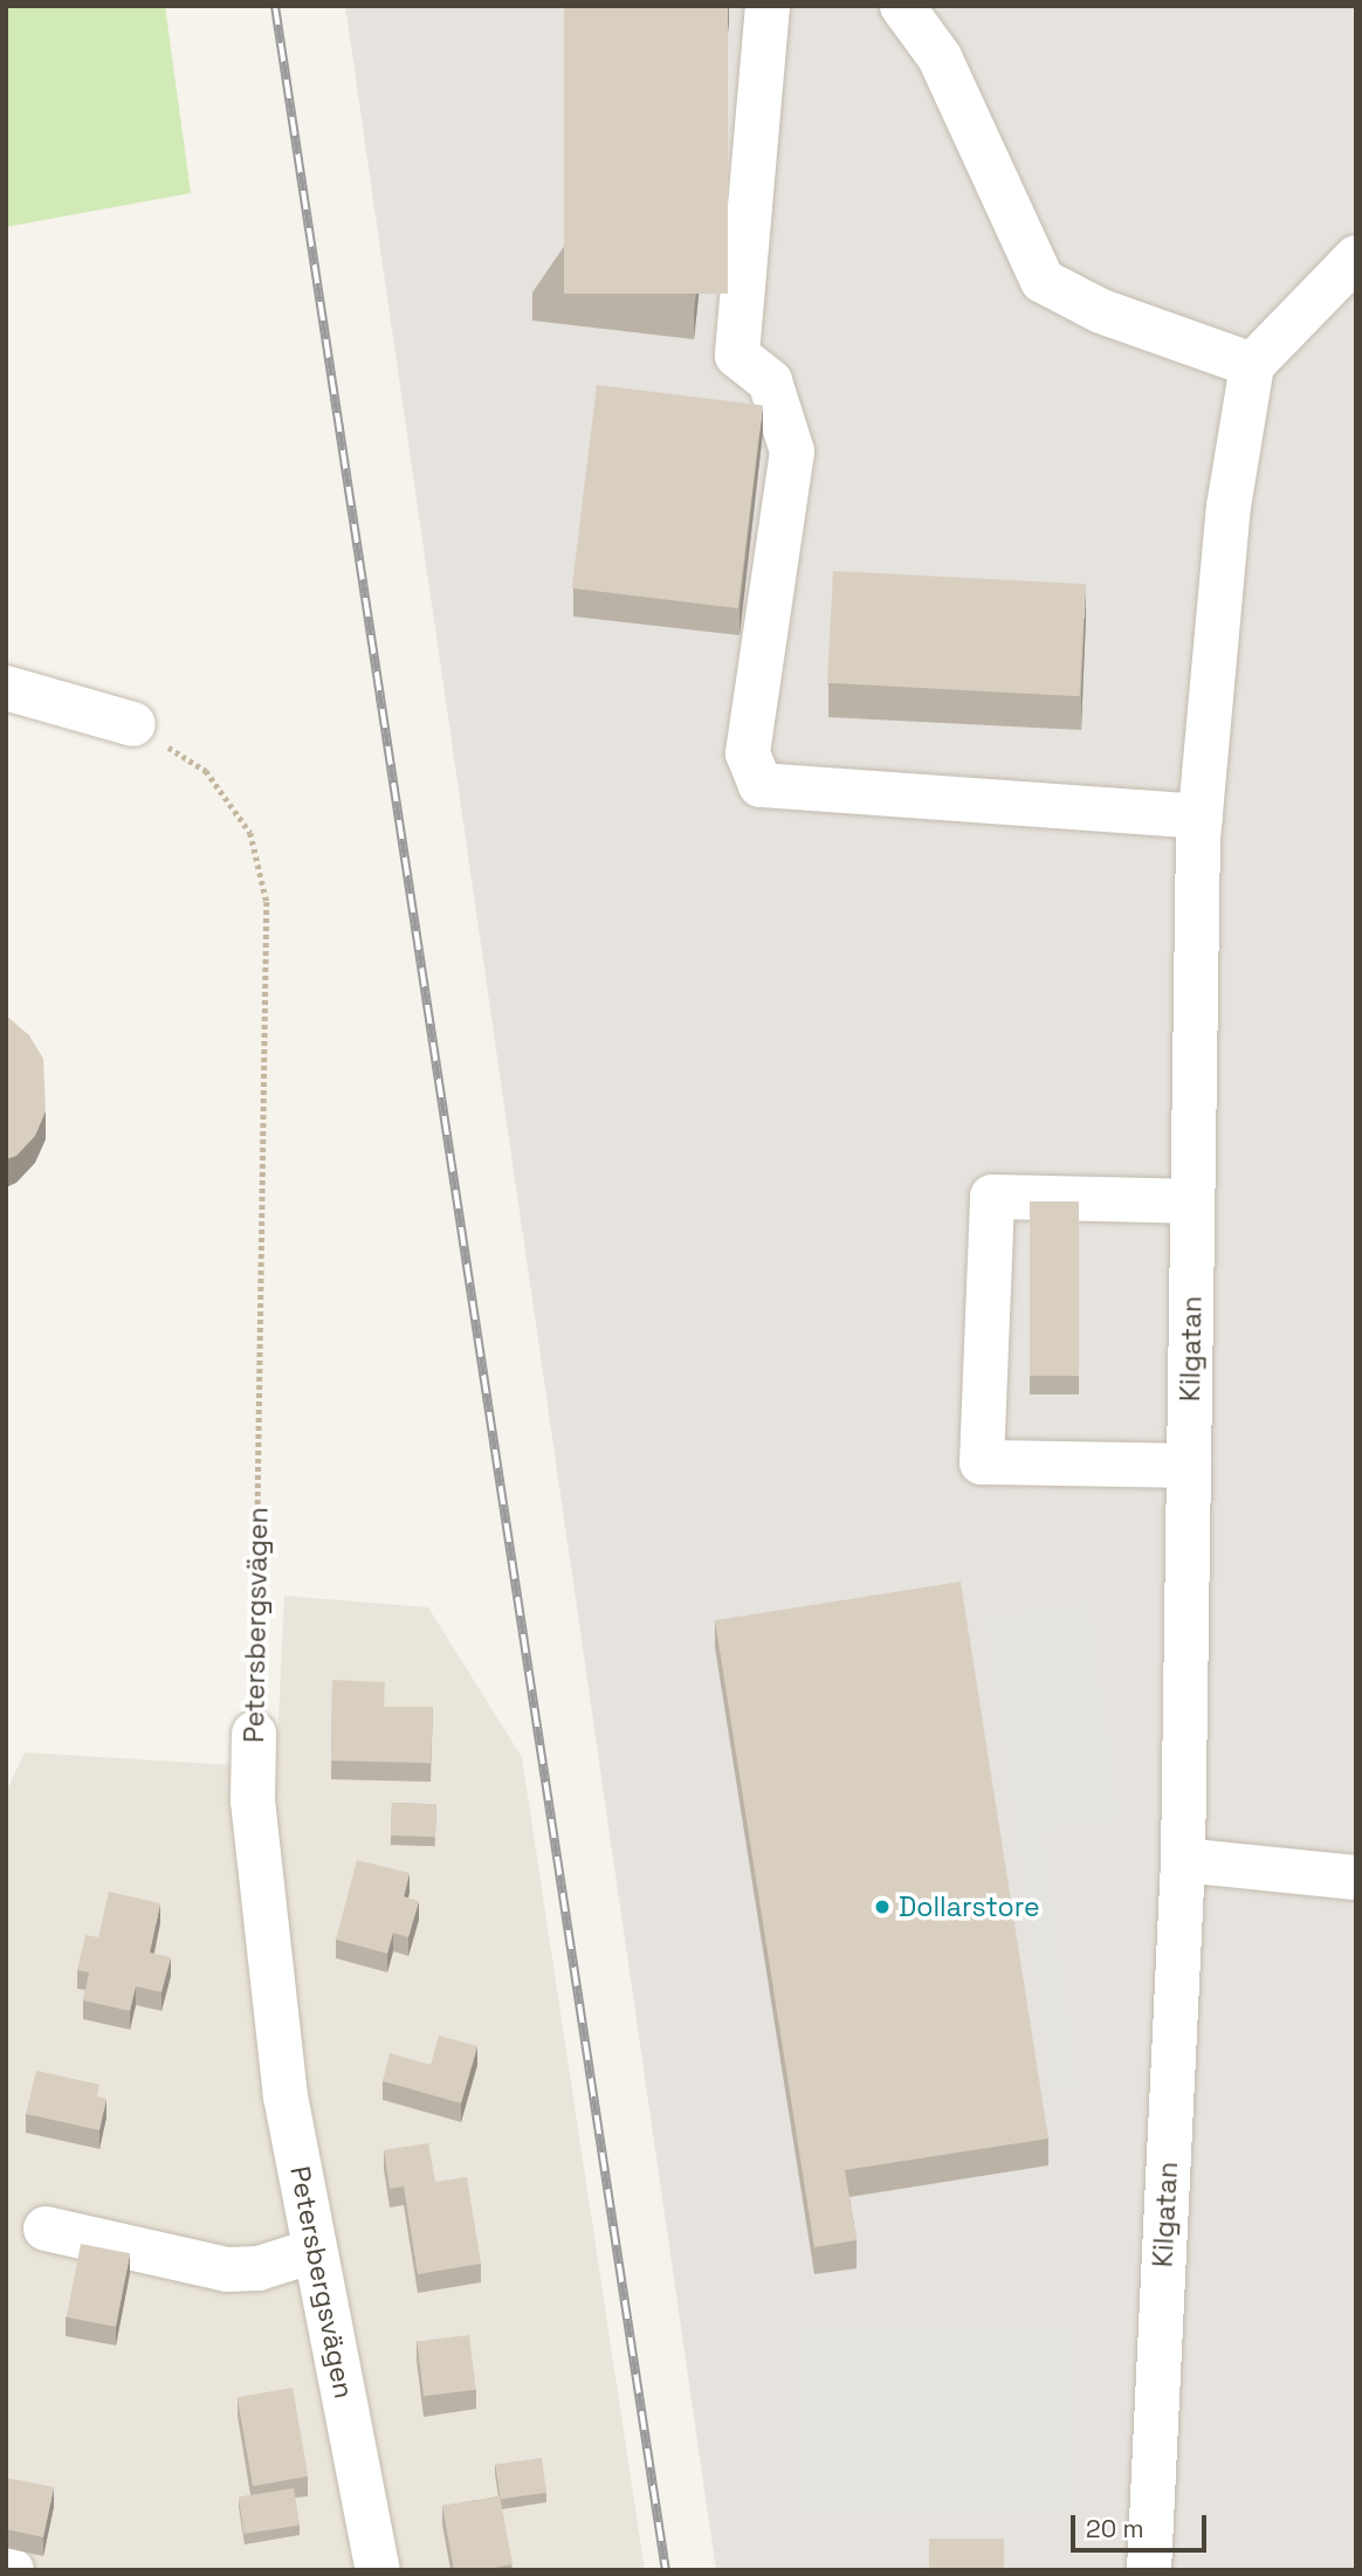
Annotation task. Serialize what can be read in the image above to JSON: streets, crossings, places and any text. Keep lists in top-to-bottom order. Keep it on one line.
{"streets":{"street":["Kilgatan","Petersbergsvägen"]},"places":["Dollarstore"],"scale_bar":"20 m"}
